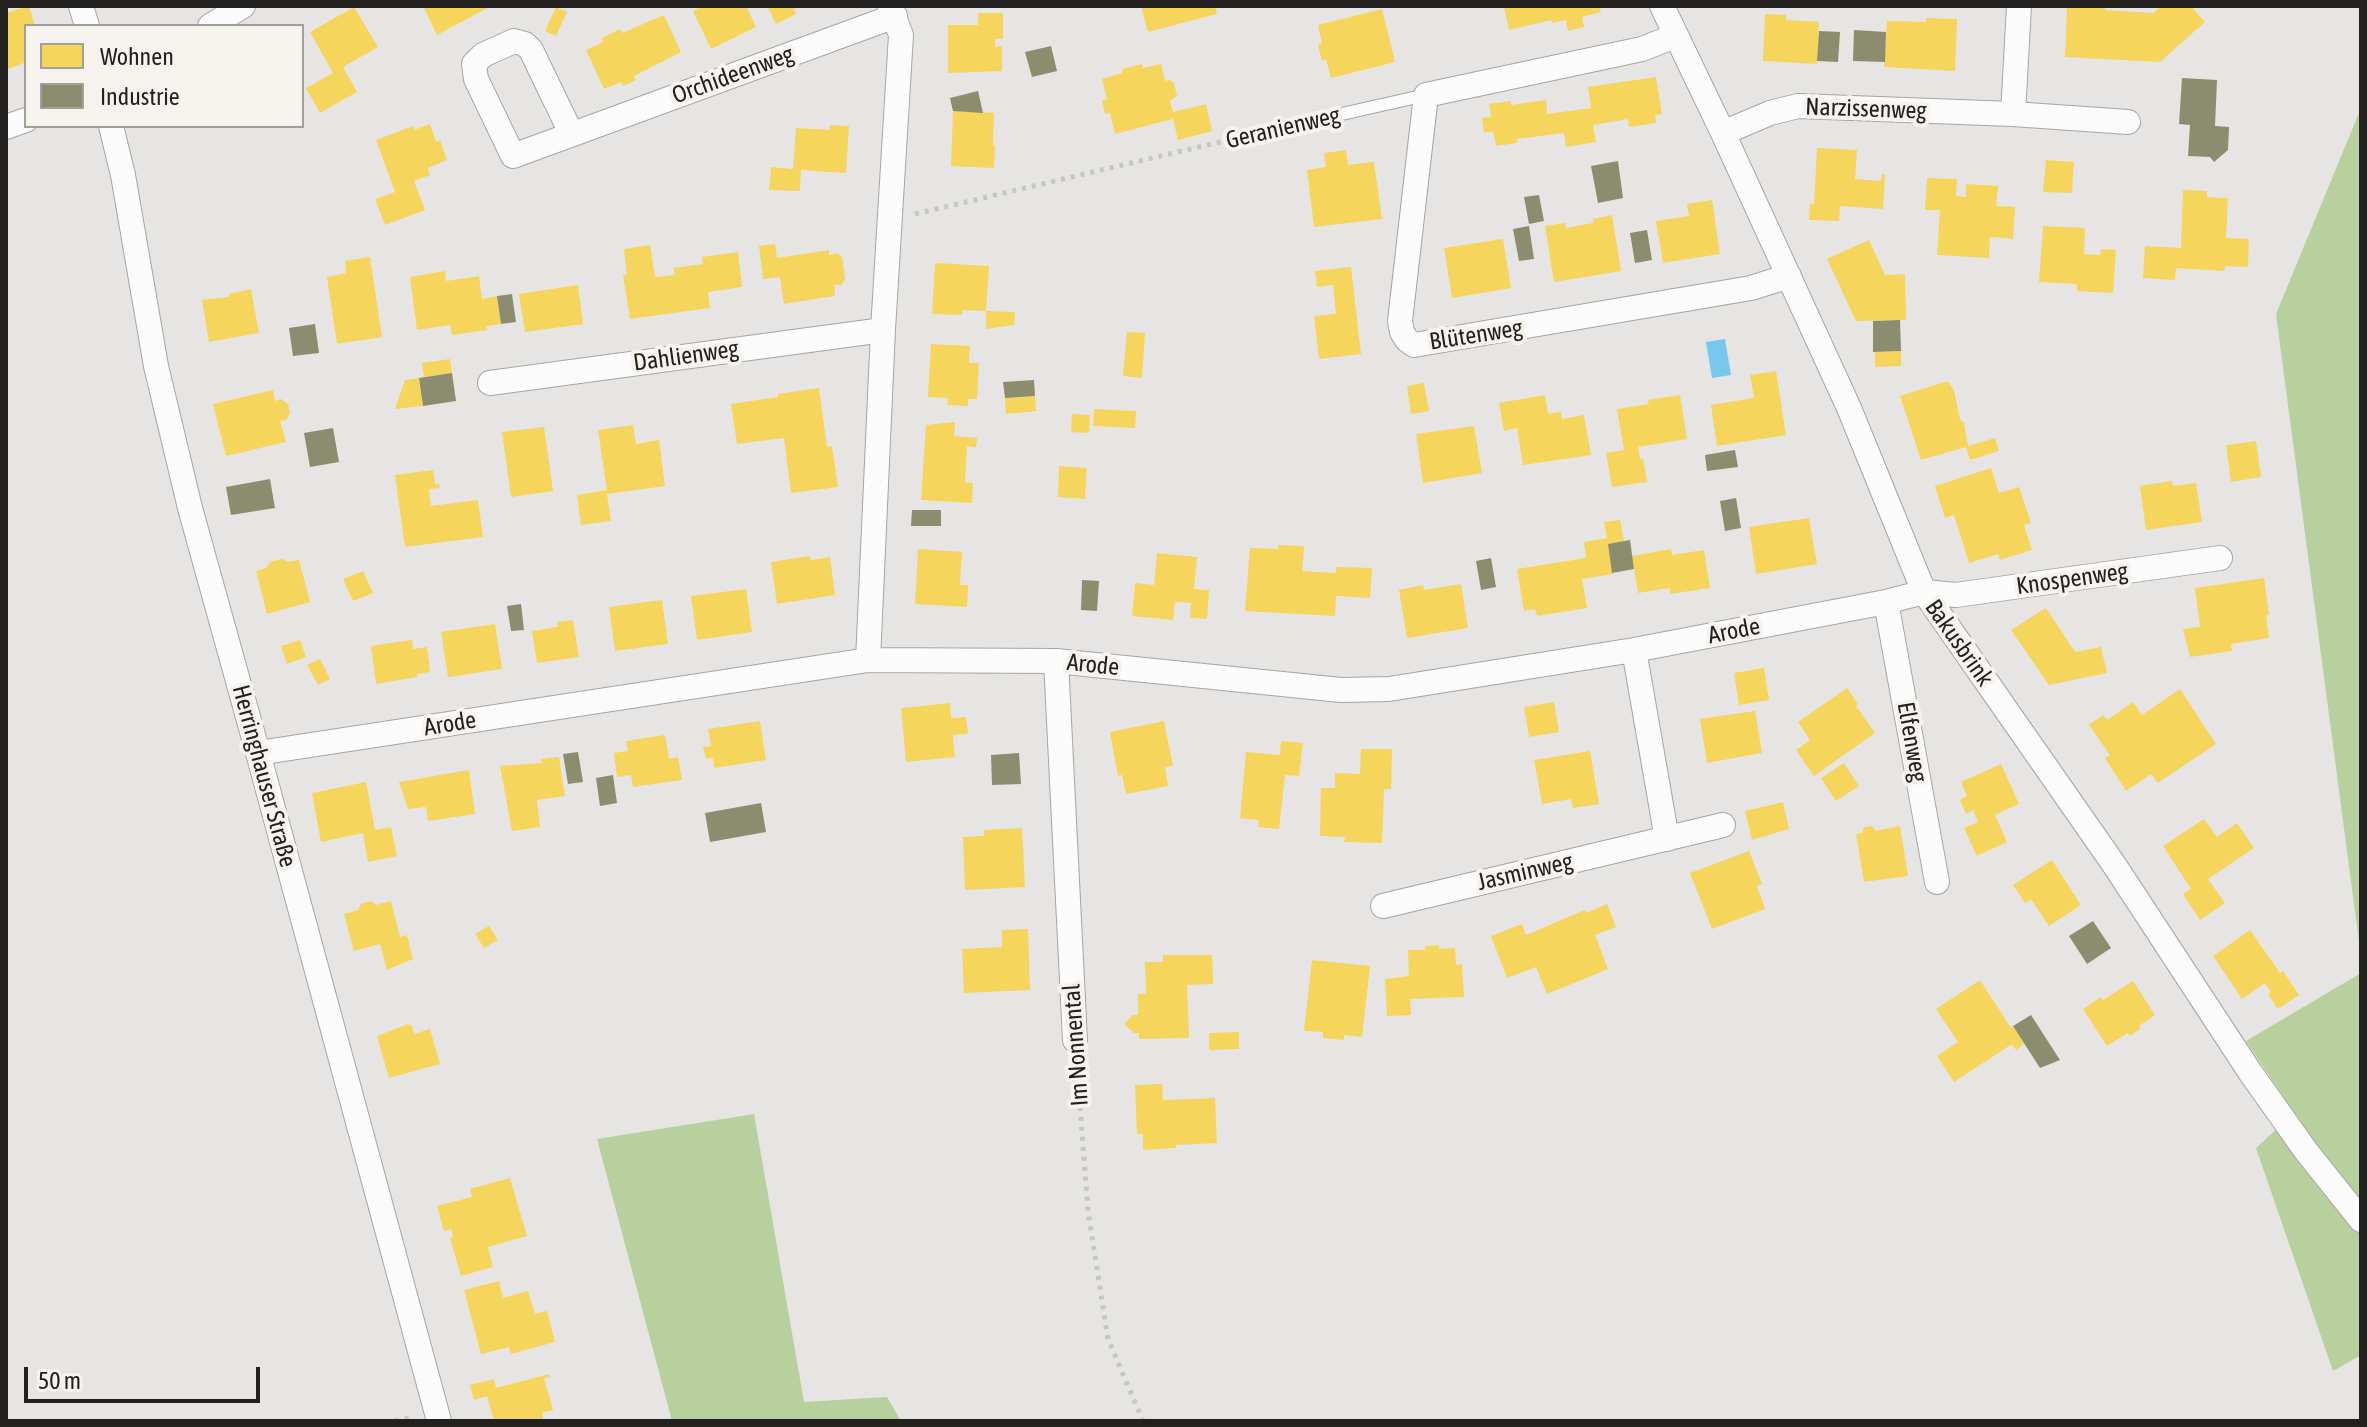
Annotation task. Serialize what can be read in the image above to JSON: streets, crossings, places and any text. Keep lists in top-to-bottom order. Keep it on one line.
{"streets":{"street":["Orchideenweg","Narzissenweg","Geranienweg","Blütenweg","Dahlienweg","Knospenweg","Arode","Bakusbrink","Elfenweg","Herringhauser Straße","Jasminweg","Im Nonnental"]},"crossings":[["Narzissenweg","Bakusbrink"],["Geranienweg","Blütenweg"],["Geranienweg","Bakusbrink"],["Blütenweg","Bakusbrink"],["Knospenweg","Arode"],["Knospenweg","Bakusbrink"],["Arode","Bakusbrink"],["Arode","Elfenweg"],["Arode","Herringhauser Straße"],["Arode","Im Nonnental"]],"legend":["Wohnen","Industrie"],"scale_bar":"50 m"}
